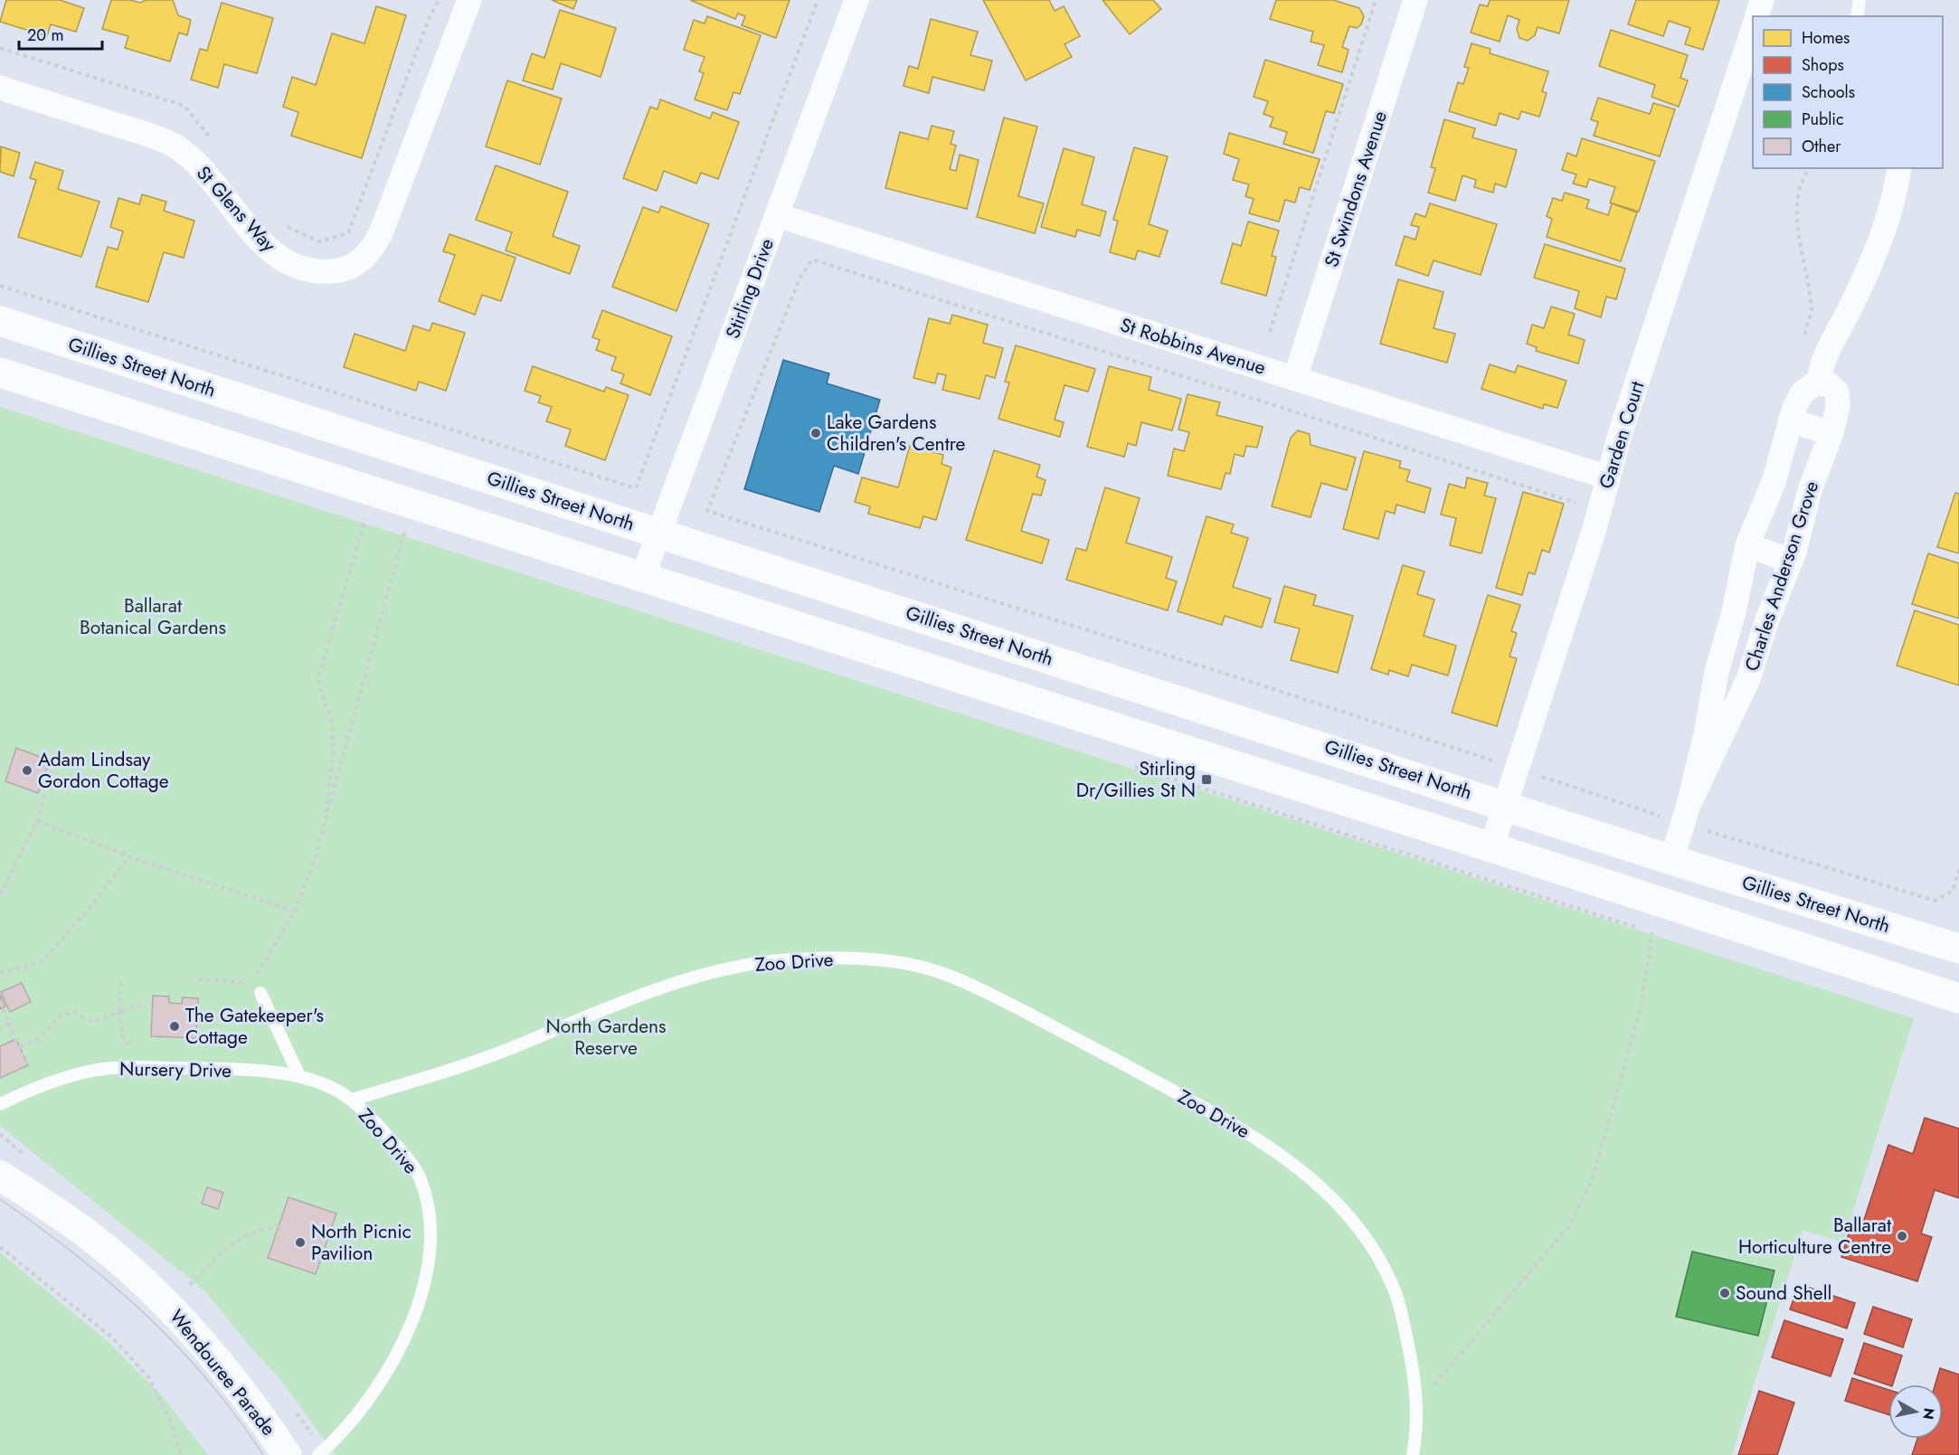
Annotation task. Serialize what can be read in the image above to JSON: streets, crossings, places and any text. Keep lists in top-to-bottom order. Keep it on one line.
{"streets":{"main road":["Gillies Street North","Wendouree Parade"],"street":["St Swindons Avenue","St Glens Way","Stirling Drive","St Robbins Avenue","Garden Court","Charles Anderson Grove"],"lane":["Zoo Drive","Nursery Drive"]},"crossings":[["St Swindons Avenue","St Robbins Avenue"],["Stirling Drive","St Robbins Avenue"],["Stirling Drive","Gillies Street North"],["St Robbins Avenue","Garden Court"],["Gillies Street North","Garden Court"],["Gillies Street North","Charles Anderson Grove"],["Zoo Drive","Nursery Drive"]],"parks":["Ballarat Botanical Gardens","North Gardens Reserve"],"places":{"other":["Lake Gardens Children's Centre","Adam Lindsay Gordon Cottage","The Gatekeeper's Cottage","Ballarat Horticulture Centre","North Picnic Pavilion","Sound Shell"],"transit":["Stirling Dr/Gillies St N"]},"legend":["Homes","Shops","Schools","Public","Other"],"scale_bar":"20 m","north":"right"}
